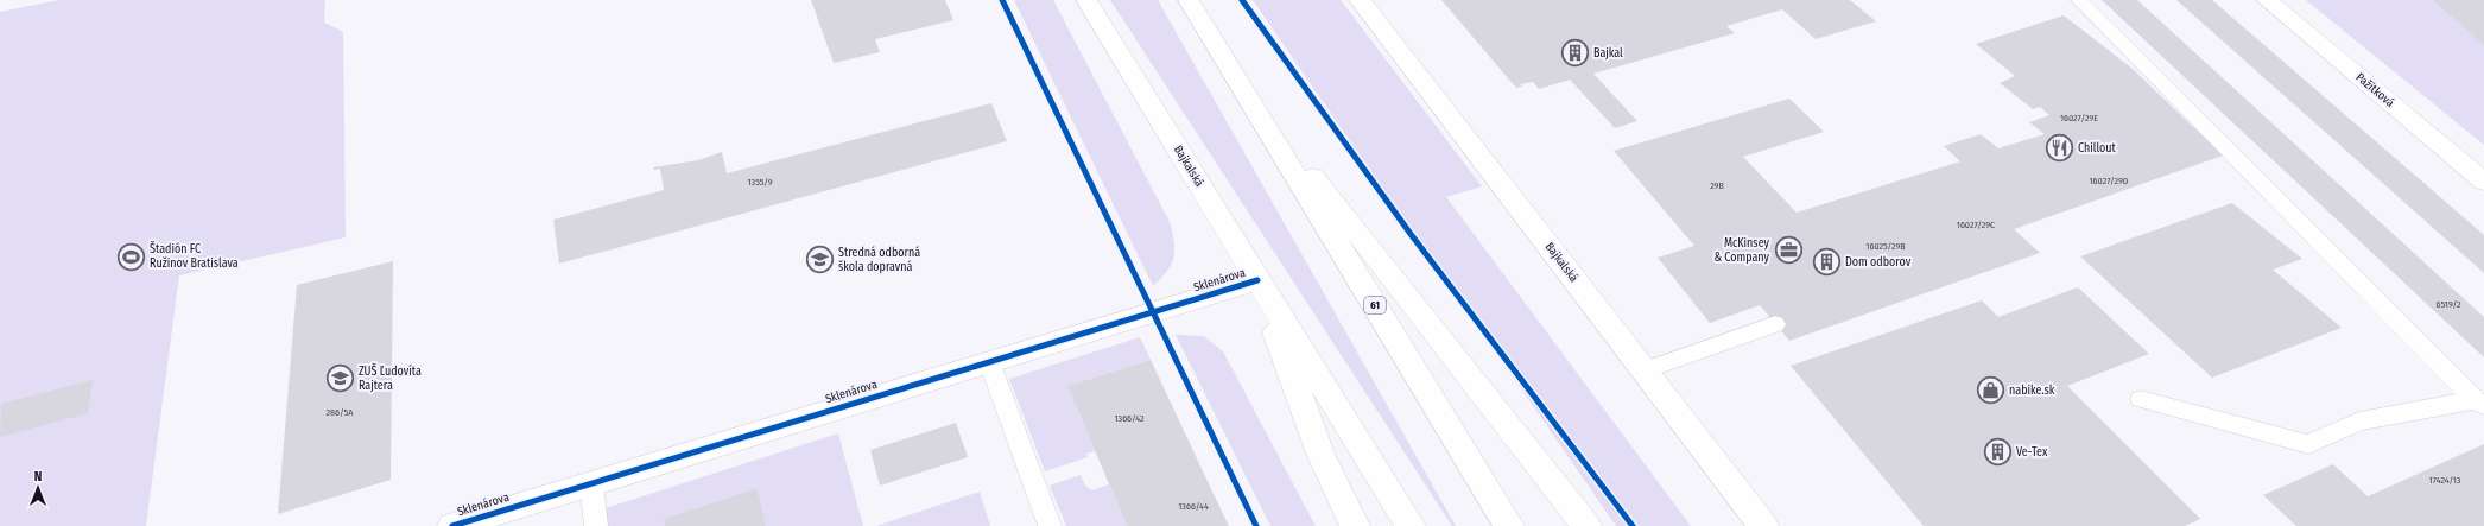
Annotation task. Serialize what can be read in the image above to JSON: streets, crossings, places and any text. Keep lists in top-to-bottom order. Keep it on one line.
{"streets":{"main road":["Pažítková","Bajkalská","Sklenárova","61"]},"crossings":[["Bajkalská","Sklenárova"]],"places":{"building":["Bajkal","Dom odborov","Ve-Tex"],"restaurant":["Chillout"],"office":["McKinsey & Company"],"sports":["Štadión FC Ružinov Bratislava"],"school or university":["Stredná odborná škola dopravná","ZUŠ Ľudovíta Rajtera"],"shop":["nabike.sk"]},"house_numbers":["16027/29E","16027/29D","1355/9","29B","16027/29C","16025/29B","6519/2","286/5A","1366/42","17424/13","1366/44"],"north":"top"}
